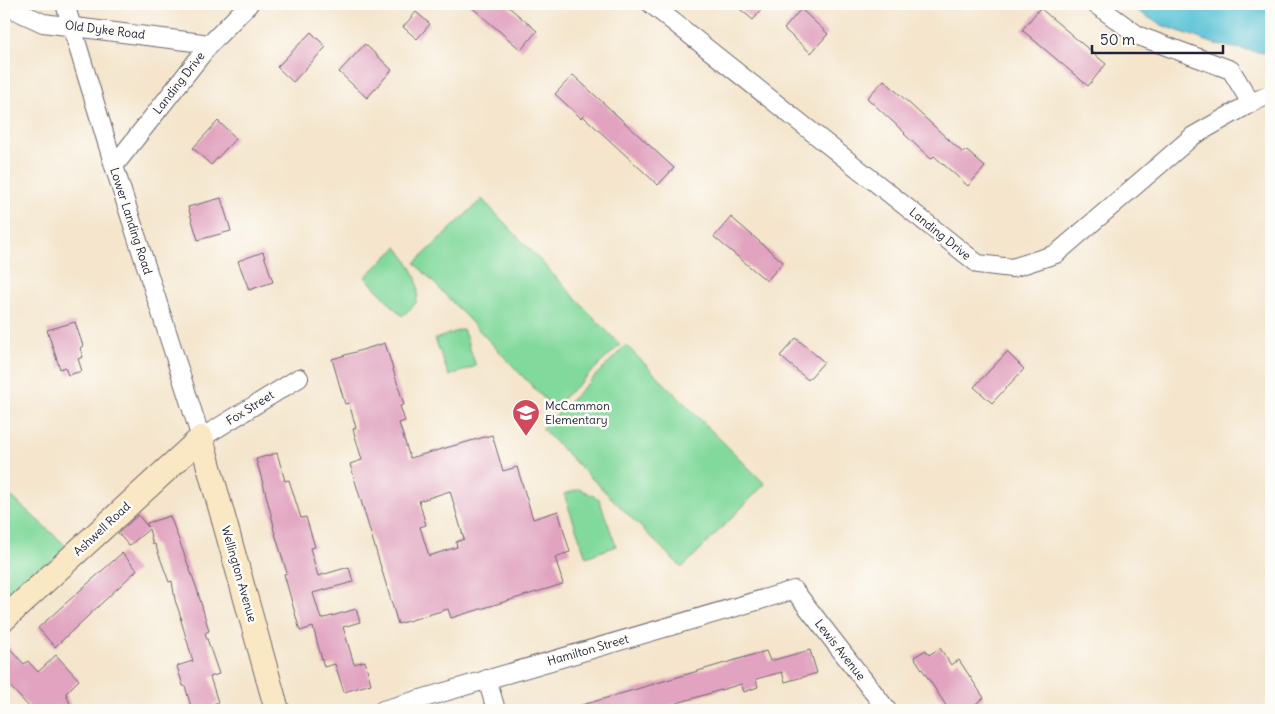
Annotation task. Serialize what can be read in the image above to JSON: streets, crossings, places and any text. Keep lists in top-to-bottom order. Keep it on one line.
{"streets":{"street":["Old Dyke Road","Landing Drive","Lower Landing Road","Fox Street","Ashwell Road","Wellington Avenue","Hamilton Street","Lewis Avenue"]},"crossings":[["Old Dyke Road","Landing Drive"],["Old Dyke Road","Lower Landing Road"],["Landing Drive","Lower Landing Road"],["Lower Landing Road","Fox Street"],["Lower Landing Road","Ashwell Road"],["Lower Landing Road","Wellington Avenue"],["Fox Street","Ashwell Road"],["Fox Street","Wellington Avenue"],["Ashwell Road","Wellington Avenue"],["Hamilton Street","Lewis Avenue"]],"places":{"school or university":["McCammon Elementary"]},"scale_bar":"50 m"}
